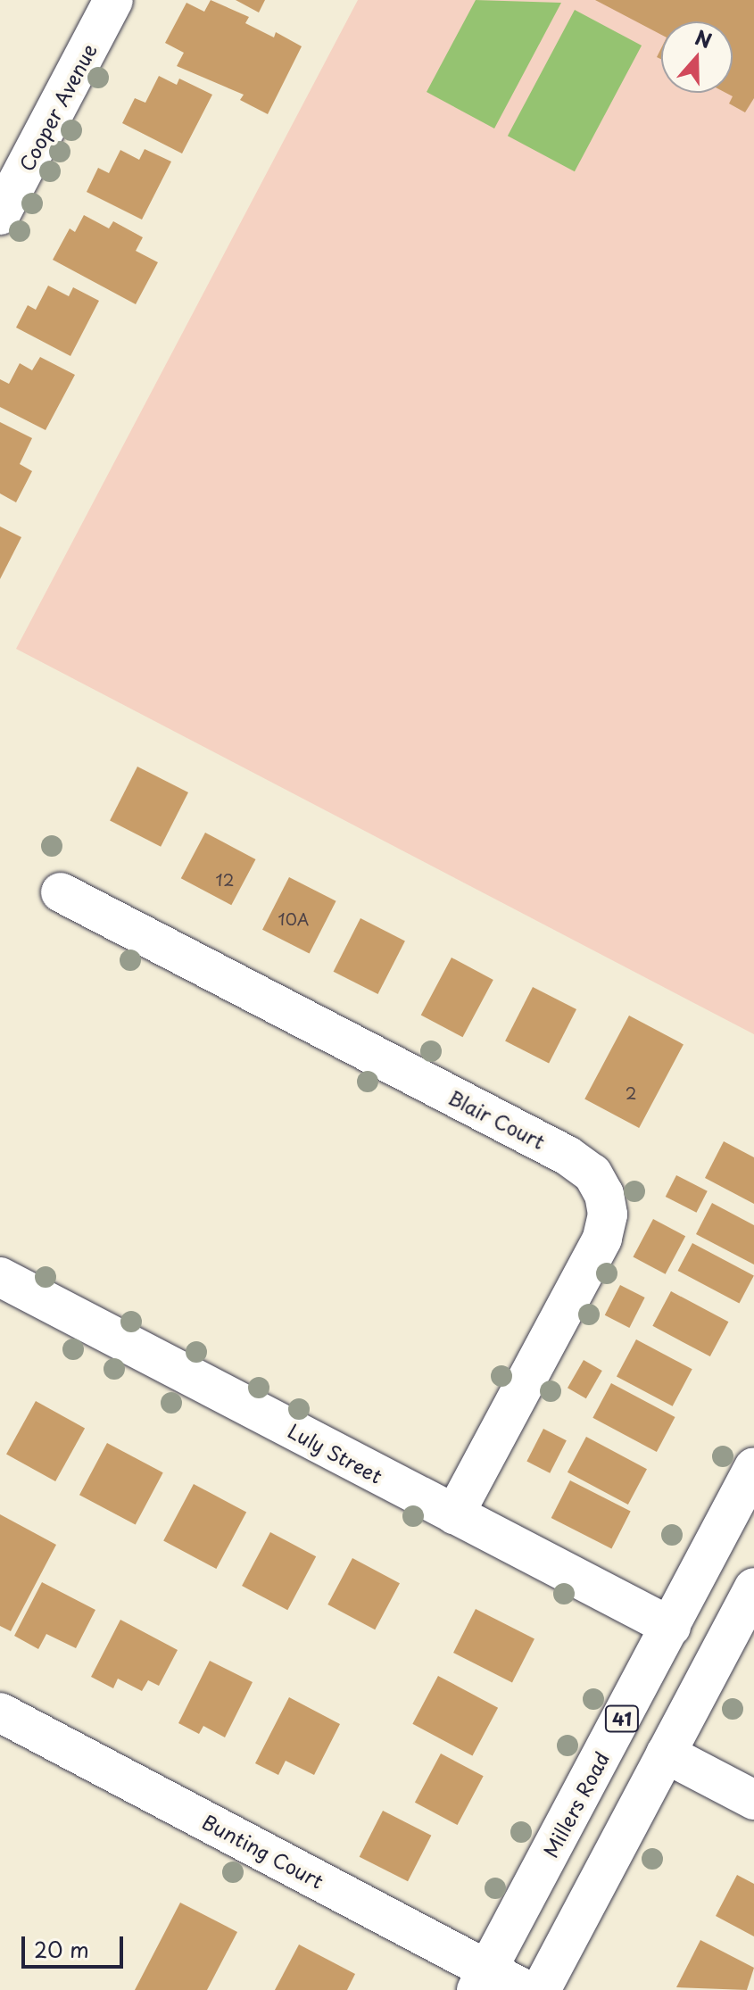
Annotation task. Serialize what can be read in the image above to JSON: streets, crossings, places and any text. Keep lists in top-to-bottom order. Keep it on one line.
{"streets":{"street":["Cooper Avenue","Blair Court","Luly Street","41","Millers Road","Bunting Court"]},"crossings":[["Blair Court","Luly Street"],["Luly Street","Millers Road"],["Millers Road","Bunting Court"]],"house_numbers":["12","10A","2"],"scale_bar":"20 m","north":"top"}
